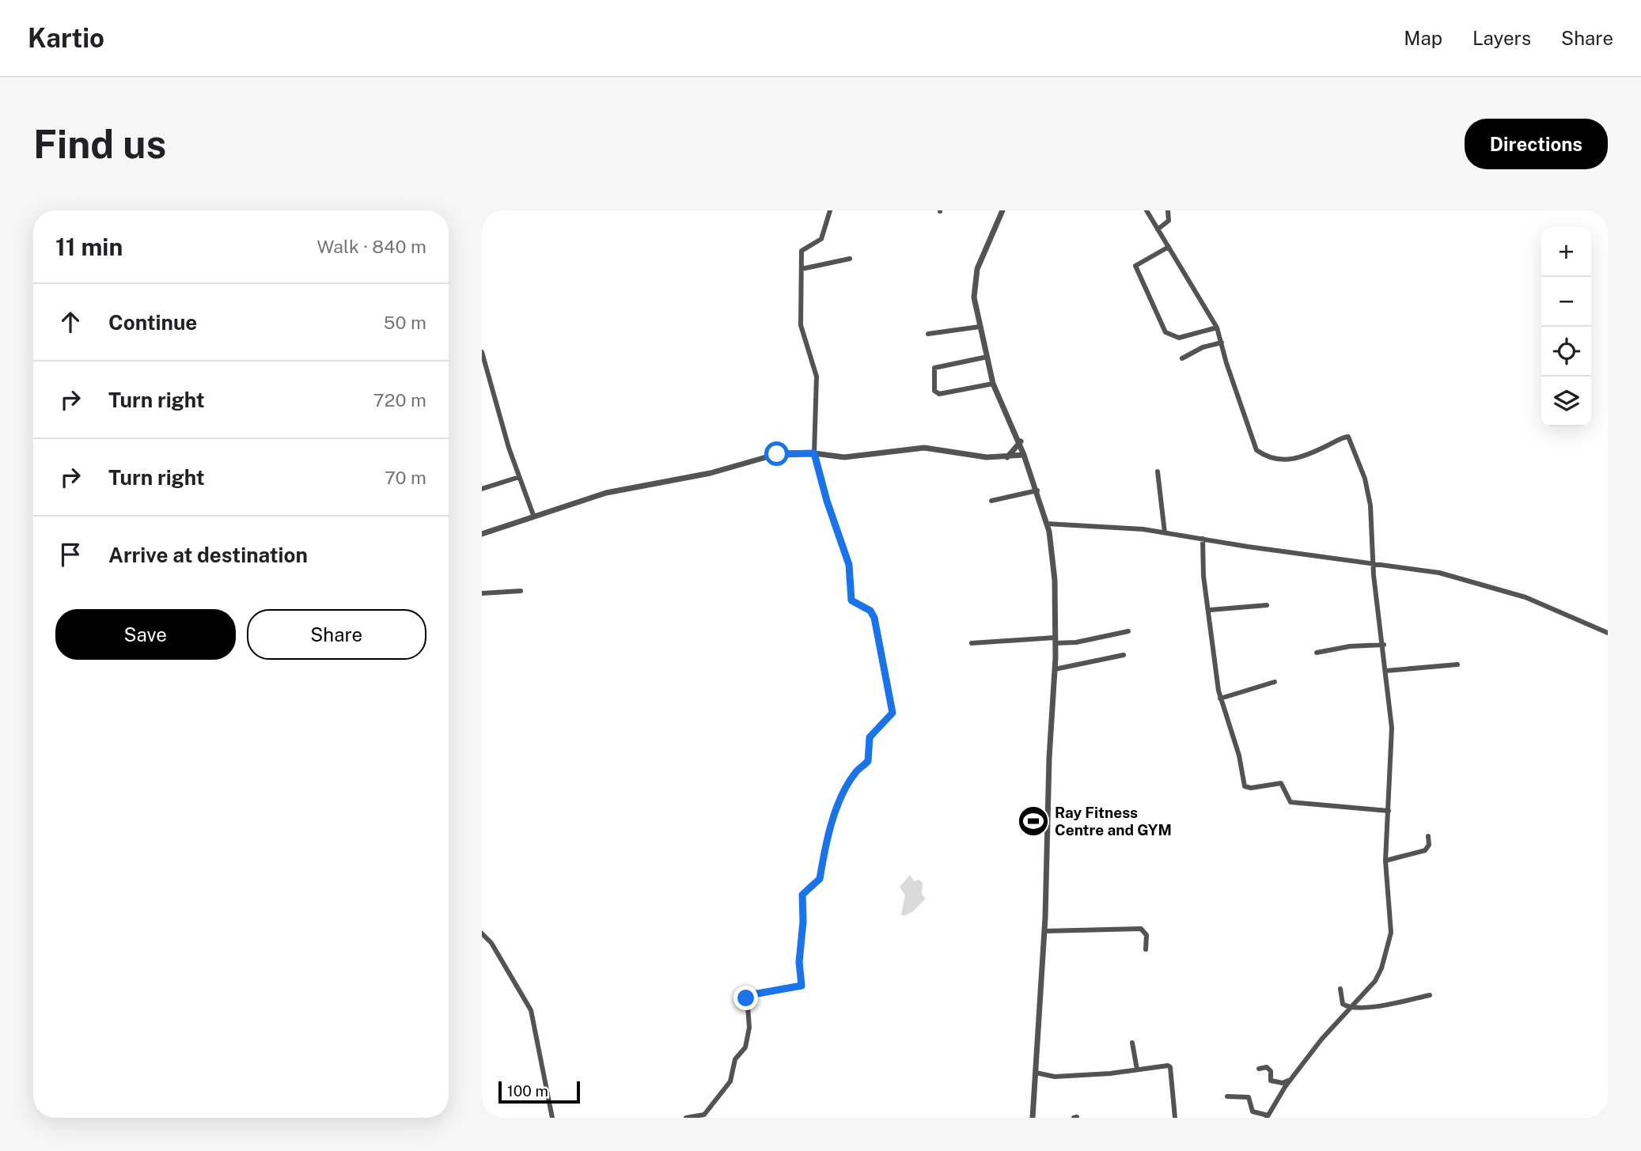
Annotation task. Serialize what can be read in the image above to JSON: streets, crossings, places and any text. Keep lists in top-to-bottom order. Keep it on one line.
{"places":{"sports":["Ray Fitness Centre and GYM"]},"scale_bar":"100 m","page":{"header":"Kartio","nav":["Map","Layers","Share"],"buttons":["Directions",["Save","Share"]],"title":"Find us","heading":["11 min","Walk · 840 m"],"map_buttons":["+","−"],"list":[["Continue","50 m"],["Turn right","720 m"],["Turn right","70 m"],"Arrive at destination"],"scale":"100 m"}}
